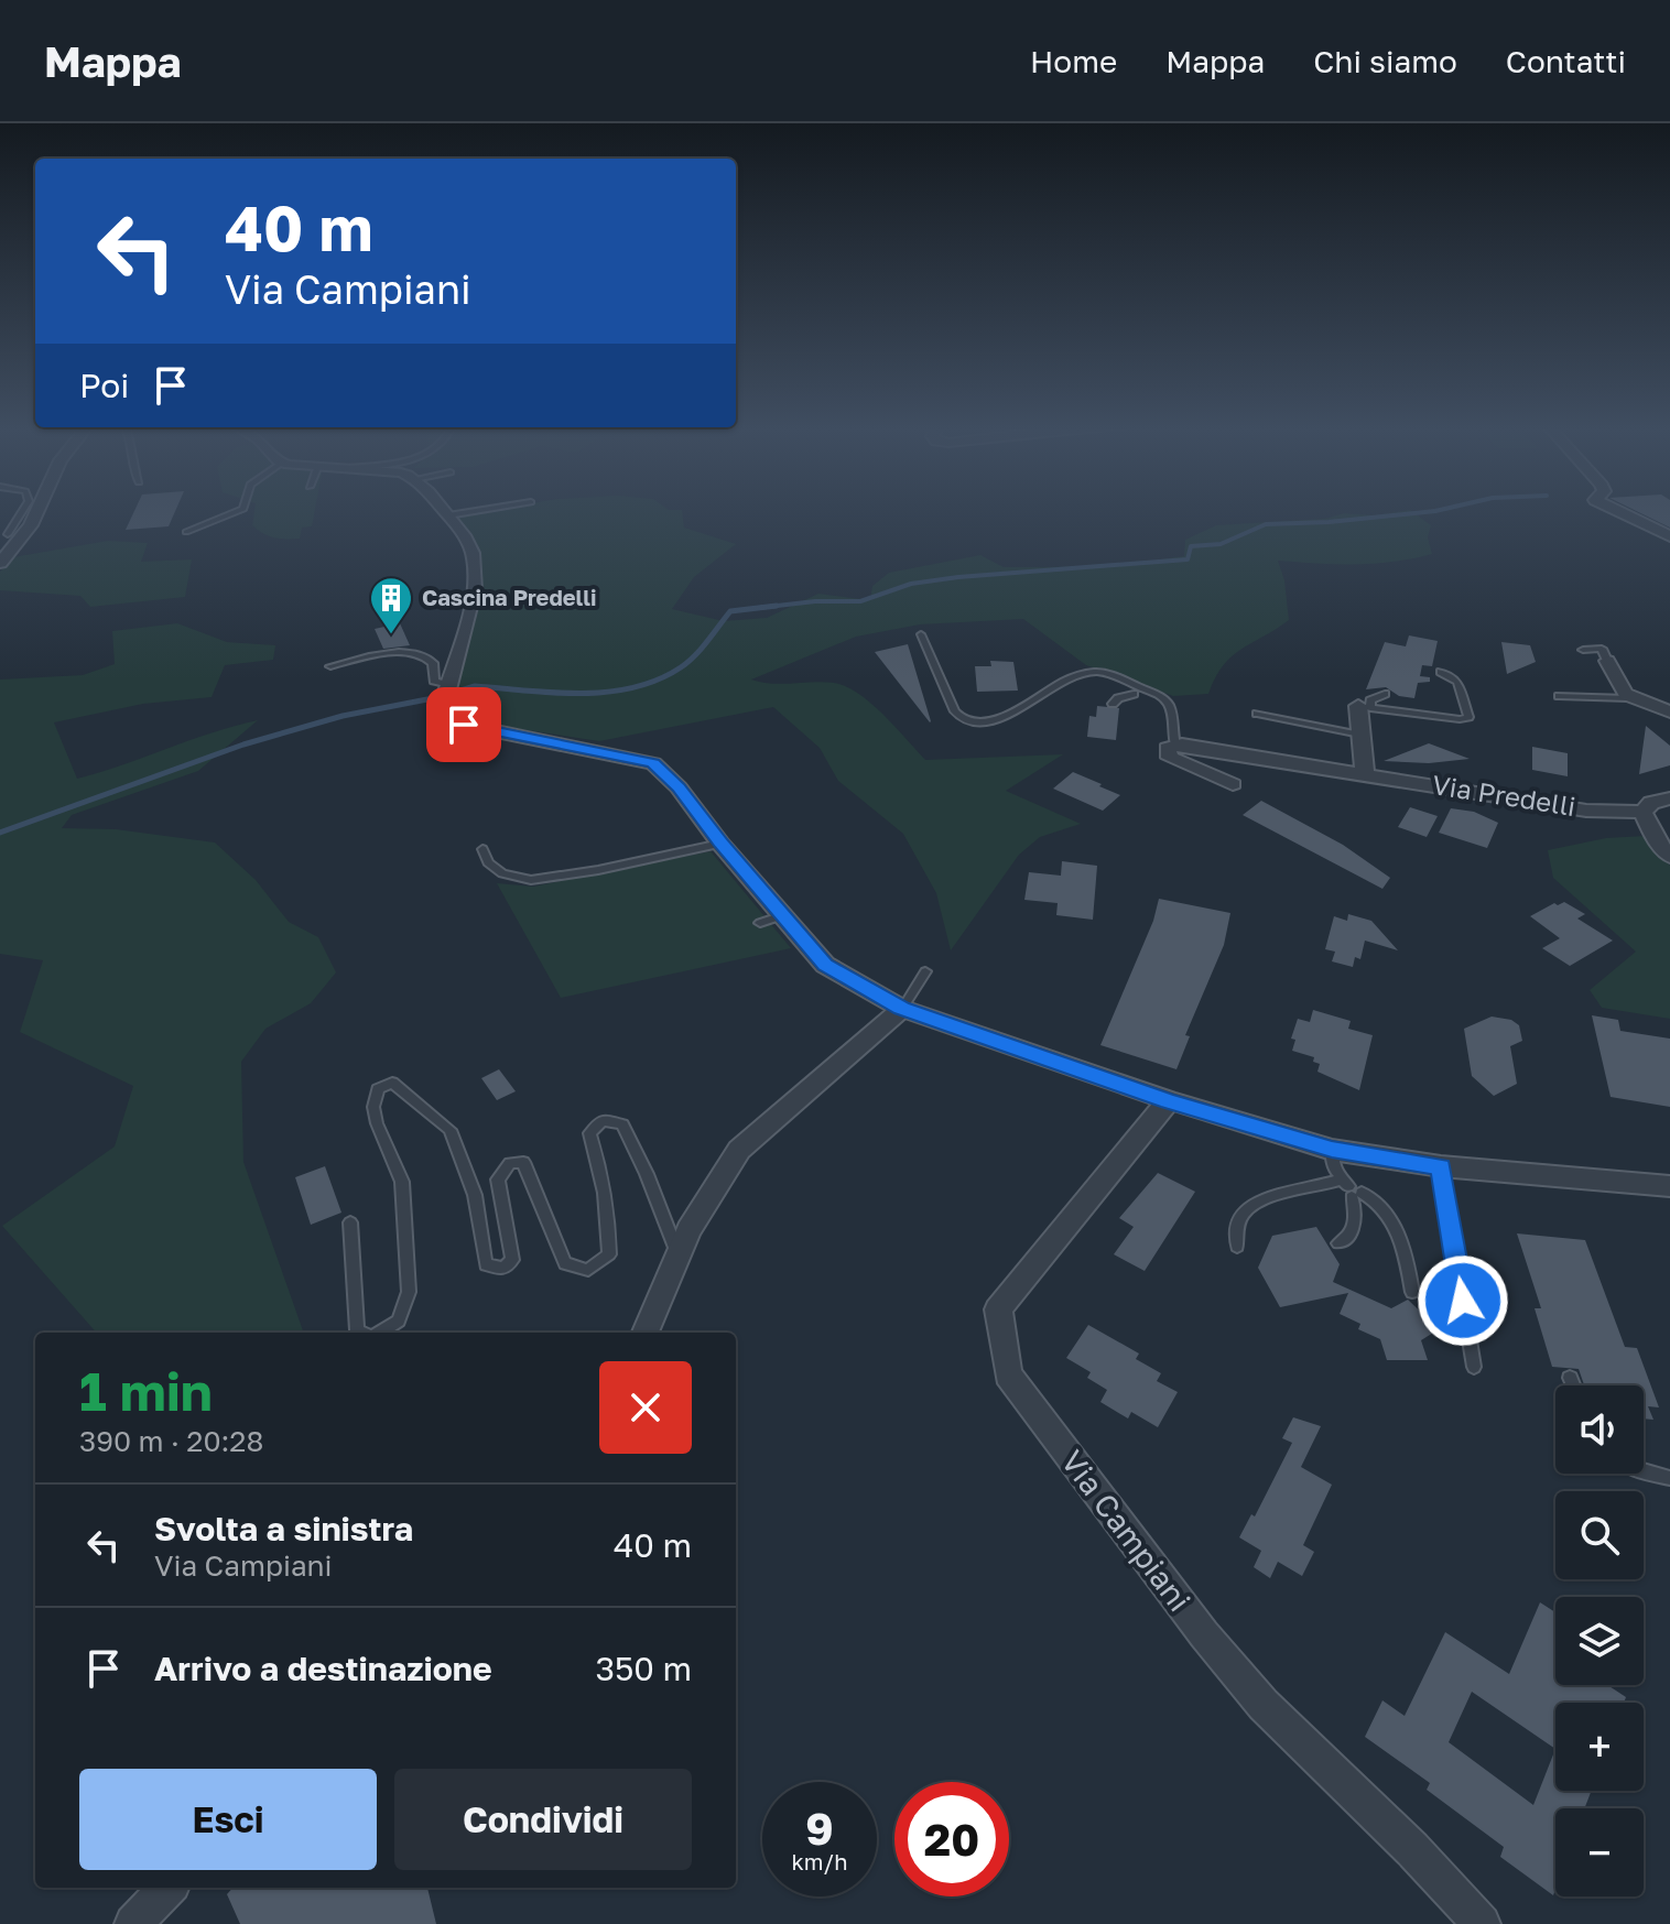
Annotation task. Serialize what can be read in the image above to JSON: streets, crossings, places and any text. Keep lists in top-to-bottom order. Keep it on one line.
{"streets":{"street":["Via Predelli","Via Campiani"]},"places":{"building":["Cascina Predelli"]},"page":{"header":"Mappa","nav":["Home","Mappa","Chi siamo","Contatti"],"turn":["40 m","Via Campiani"],"then":"Poi","heading":["1 min","390 m · 20:28"],"map_buttons":["+","−"],"list":[{"name":"Svolta a sinistra","note":"Via Campiani","value":"40 m"},{"name":"Arrivo a destinazione","value":"350 m"}],"buttons":["Esci","Condividi"],"speed":"9 km/h","limit":"20"}}
